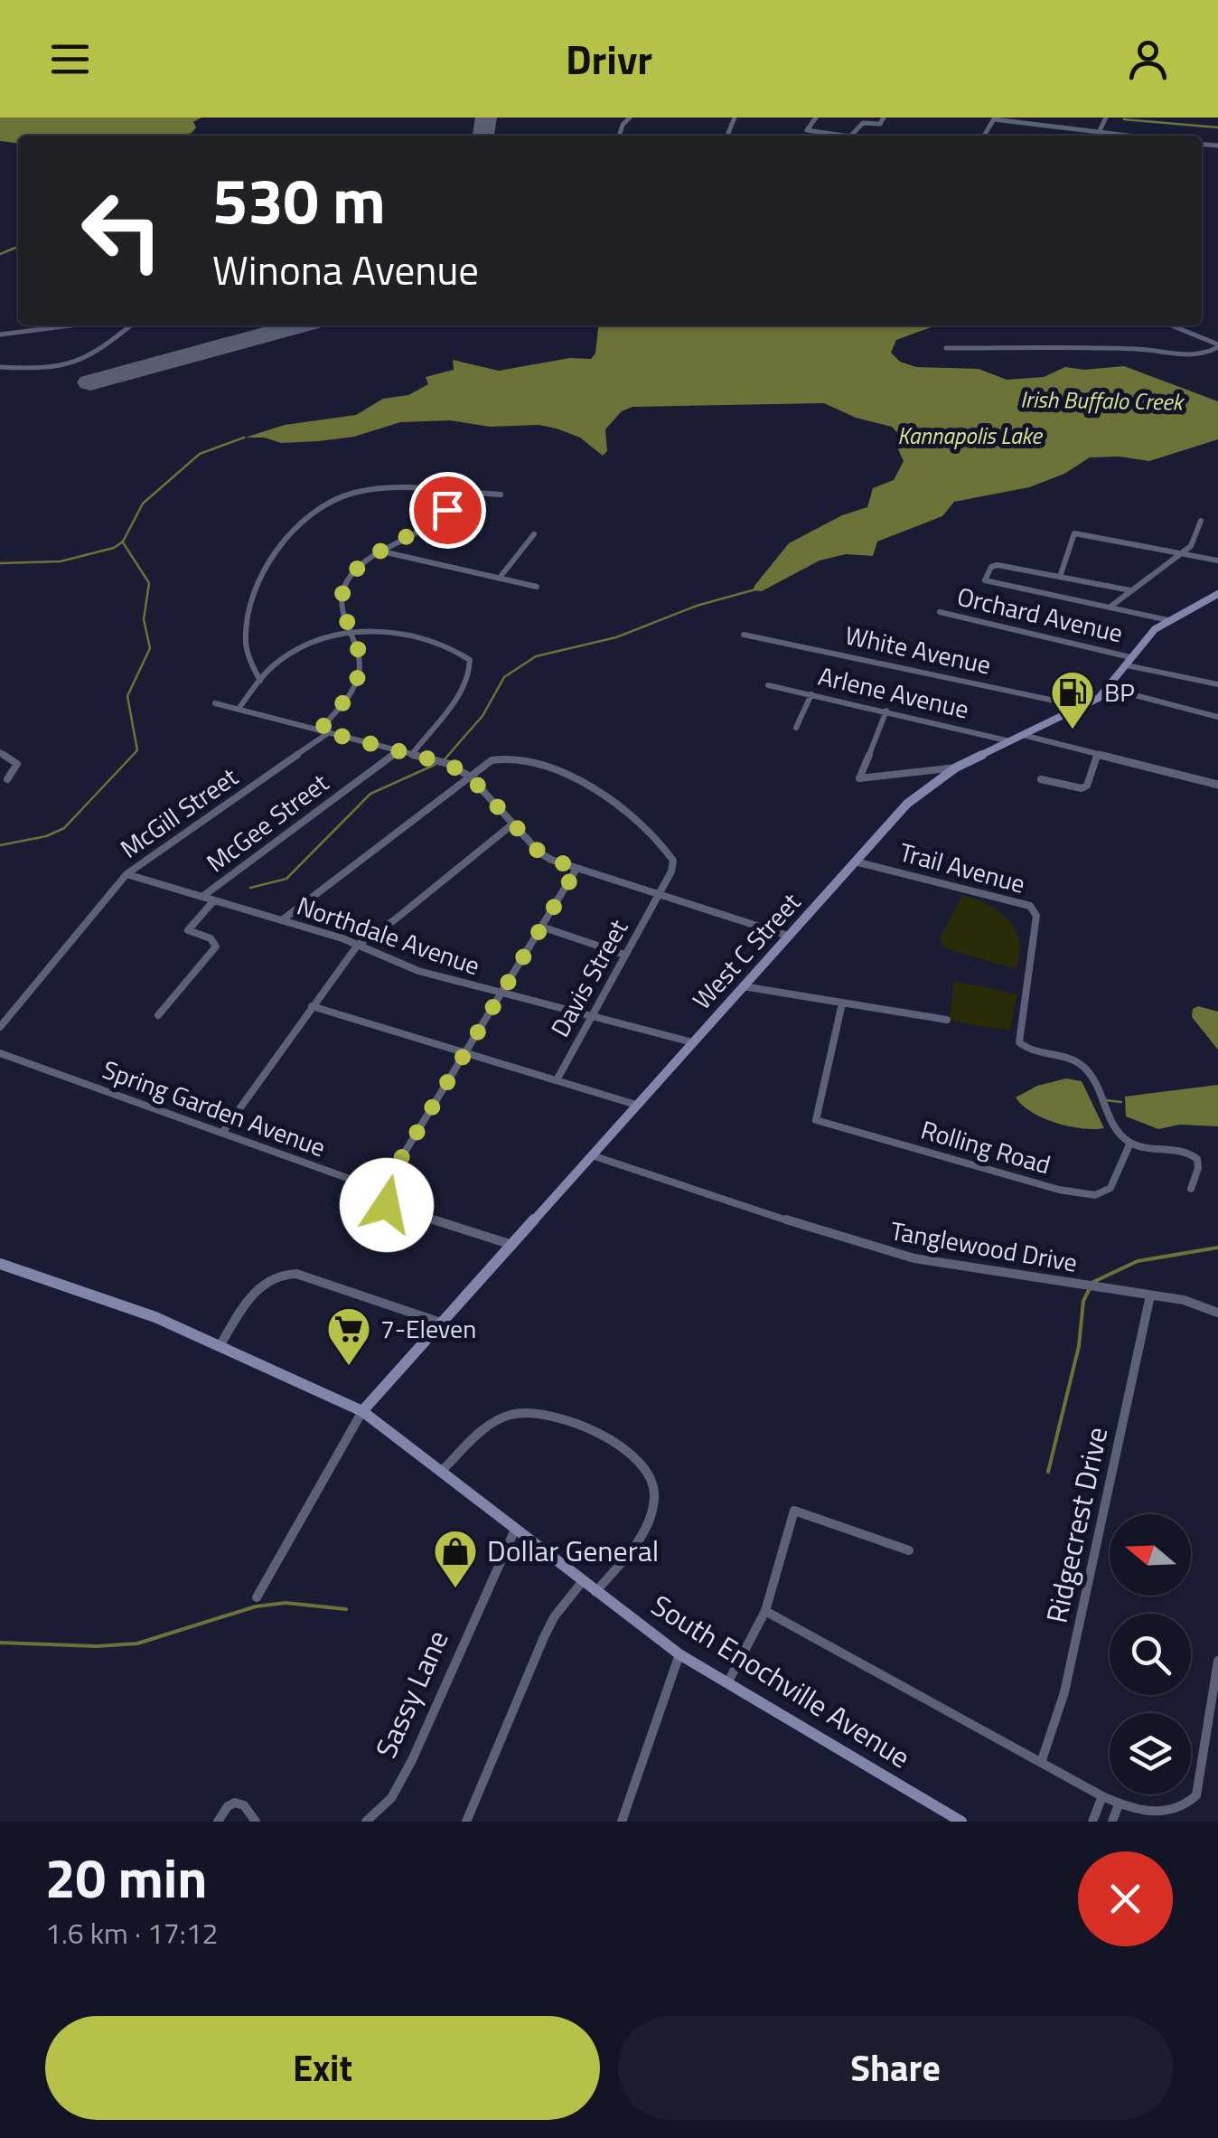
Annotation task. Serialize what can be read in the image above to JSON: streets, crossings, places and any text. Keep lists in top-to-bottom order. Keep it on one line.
{"streets":{"main road":["West C Street","South Enochville Avenue"],"street":["Orchard Avenue","White Avenue","Arlene Avenue","McGill Street","McGee Street","Trail Avenue","Northdale Avenue","Davis Street","Spring Garden Avenue","Rolling Road","Tanglewood Drive","Ridgecrest Drive","Sassy Lane"]},"crossings":[["Orchard Avenue","West C Street"],["White Avenue","West C Street"],["Arlene Avenue","West C Street"],["McGill Street","Northdale Avenue"],["McGee Street","Northdale Avenue"],["Trail Avenue","West C Street"],["Trail Avenue","Rolling Road"],["Northdale Avenue","West C Street"],["Northdale Avenue","Davis Street"],["West C Street","Spring Garden Avenue"],["West C Street","Tanglewood Drive"],["West C Street","South Enochville Avenue"],["Tanglewood Drive","Ridgecrest Drive"],["South Enochville Avenue","Sassy Lane"]],"water":["Irish Buffalo Creek","Kannapolis Lake"],"places":{"fuel station":["BP"],"supermarket":["7-Eleven"],"shop":["Dollar General"]},"north":"left","page":{"header":"Drivr","turn":["530 m","Winona Avenue"],"heading":["20 min","1.6 km · 17:12"],"buttons":["Exit","Share"]}}
